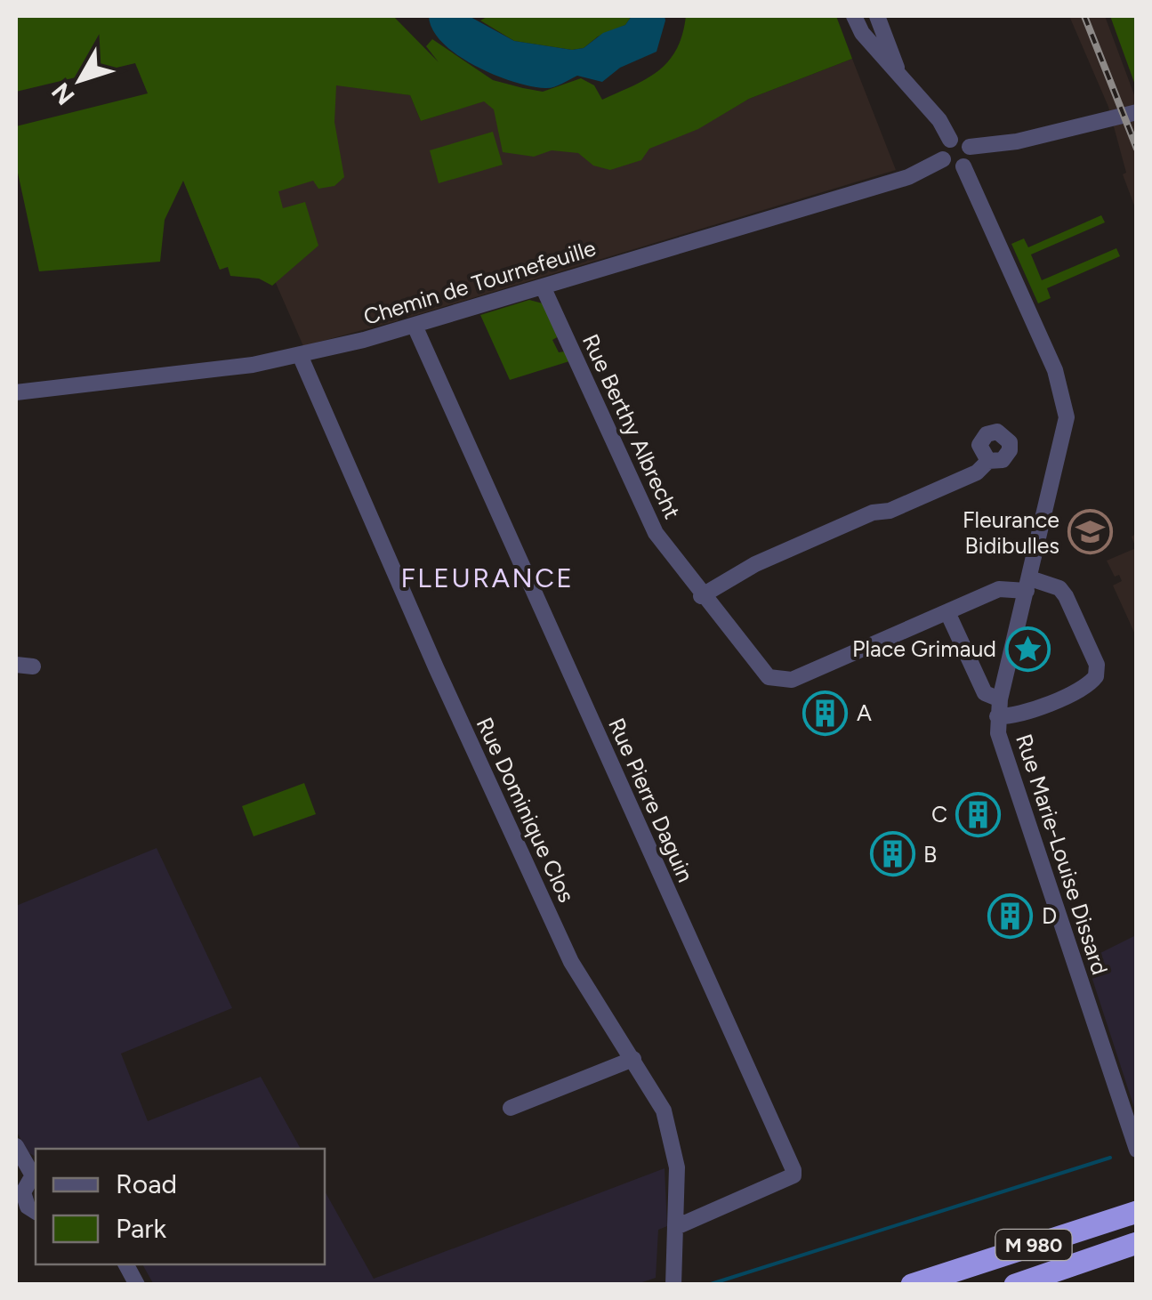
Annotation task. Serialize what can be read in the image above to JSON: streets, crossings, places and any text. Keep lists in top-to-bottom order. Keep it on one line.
{"streets":{"highway":["M 980"],"street":["Chemin de Tournefeuille","Rue Berthy Albrecht","Rue Pierre Daguin","Rue Dominique Clos","Rue Marie-Louise Dissard"]},"crossings":[["Chemin de Tournefeuille","Rue Berthy Albrecht"],["Chemin de Tournefeuille","Rue Pierre Daguin"],["Chemin de Tournefeuille","Rue Dominique Clos"],["Chemin de Tournefeuille","Rue Marie-Louise Dissard"],["Rue Berthy Albrecht","Rue Marie-Louise Dissard"],["Rue Pierre Daguin","Rue Dominique Clos"]],"districts":["FLEURANCE"],"places":{"school or university":["Fleurance Bidibulles"],"place":["Place Grimaud"],"building":["A","C","B","D"]},"legend":["Road","Park"],"north":"bottom left"}
